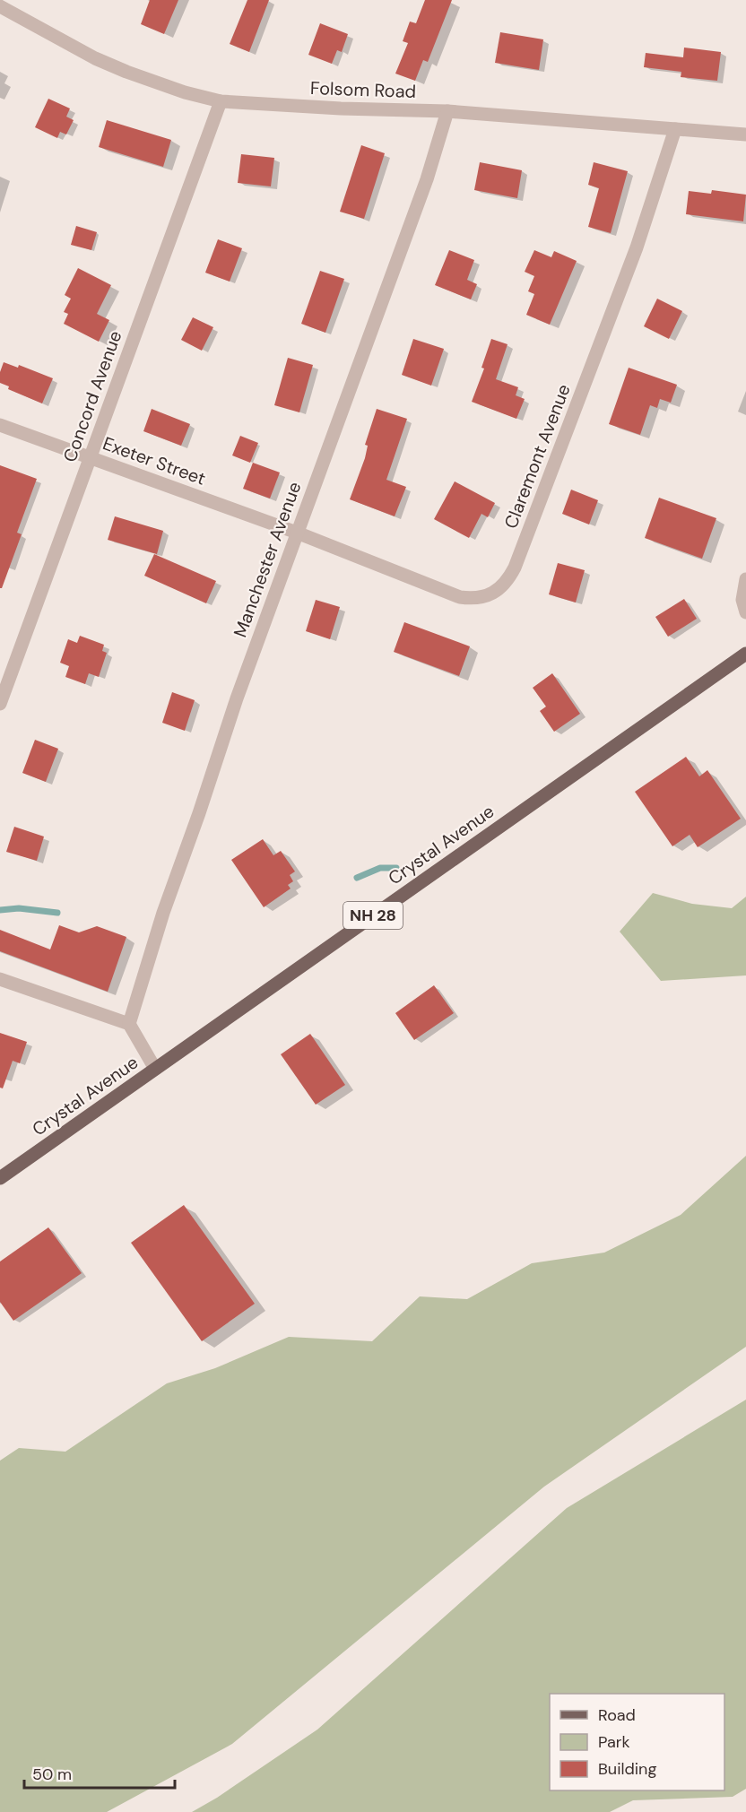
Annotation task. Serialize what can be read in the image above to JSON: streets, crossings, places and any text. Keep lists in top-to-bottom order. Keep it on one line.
{"streets":{"main road":["Crystal Avenue","NH 28"],"street":["Folsom Road","Concord Avenue","Claremont Avenue","Exeter Street","Manchester Avenue"]},"crossings":[["Folsom Road","Concord Avenue"],["Folsom Road","Claremont Avenue"],["Folsom Road","Manchester Avenue"],["Concord Avenue","Exeter Street"],["Claremont Avenue","Exeter Street"],["Claremont Avenue","Manchester Avenue"],["Exeter Street","Manchester Avenue"]],"legend":["Road","Park","Building"],"scale_bar":"50 m"}
